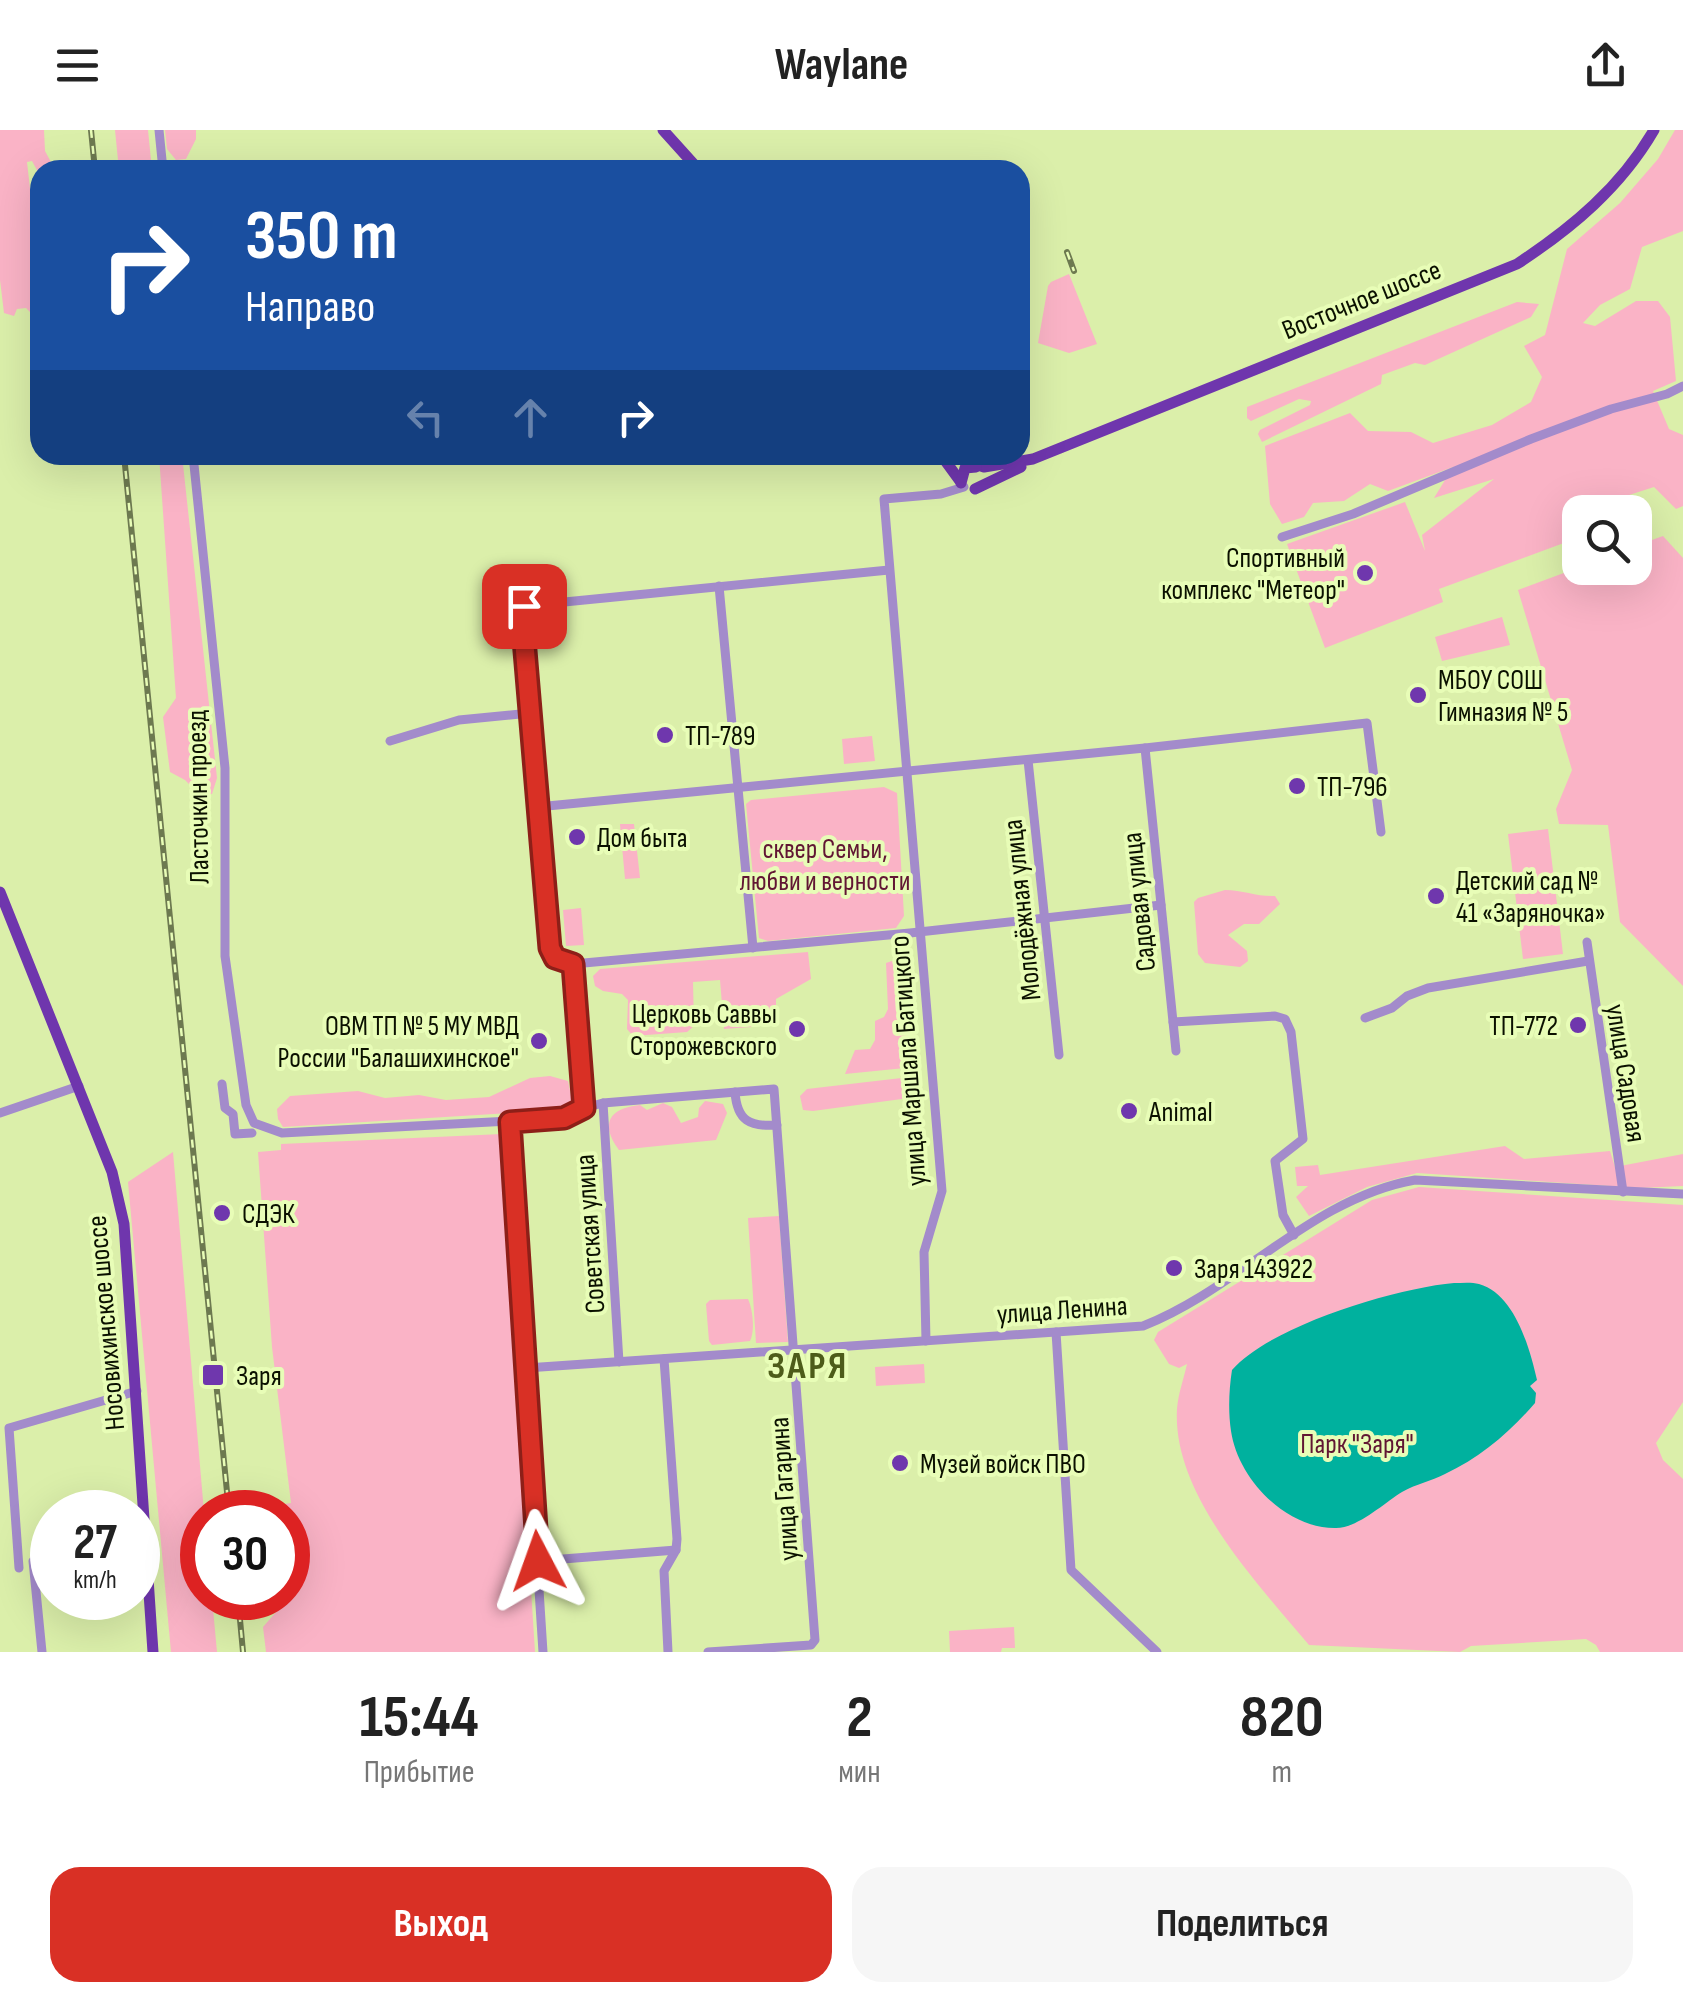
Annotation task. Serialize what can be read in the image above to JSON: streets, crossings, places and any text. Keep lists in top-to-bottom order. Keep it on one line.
{"streets":{"main road":["Восточное шоссе","Носовихинское шоссе"],"street":["Ласточкин проезд","Садовая улица","Молодёжная улица","улица Маршала Батицкого","улица Садовая","Советская улица","улица Ленина","улица Гагарина"]},"crossings":[["Восточное шоссе","улица Маршала Батицкого"],["улица Маршала Батицкого","улица Ленина"],["улица Садовая","улица Ленина"],["Советская улица","улица Ленина"],["улица Ленина","улица Гагарина"]],"districts":["ЗАРЯ"],"parks":["сквер Семьи, любви и верности","Парк \"Заря\""],"places":{"other":["Спортивный комплекс \"Метеор\"","МБОУ СОШ Гимназия № 5","ТП-789","ТП-796","Дом быта","Детский сад № 41 «Заряночка»","ТП-772","Церковь Саввы Сторожевского","ОВМ ТП № 5 МУ МВД России \"Балашихинское\"","Animal","СДЭК","Заря 143922","Музей войск ПВО"],"transit":["Заря"]},"page":{"header":"Waylane","turn":["350 m","Направо"],"speed":"27 km/h","limit":"30","eta":["15:44","Прибытие","2","мин","820","m"],"buttons":["Выход","Поделиться"]}}
